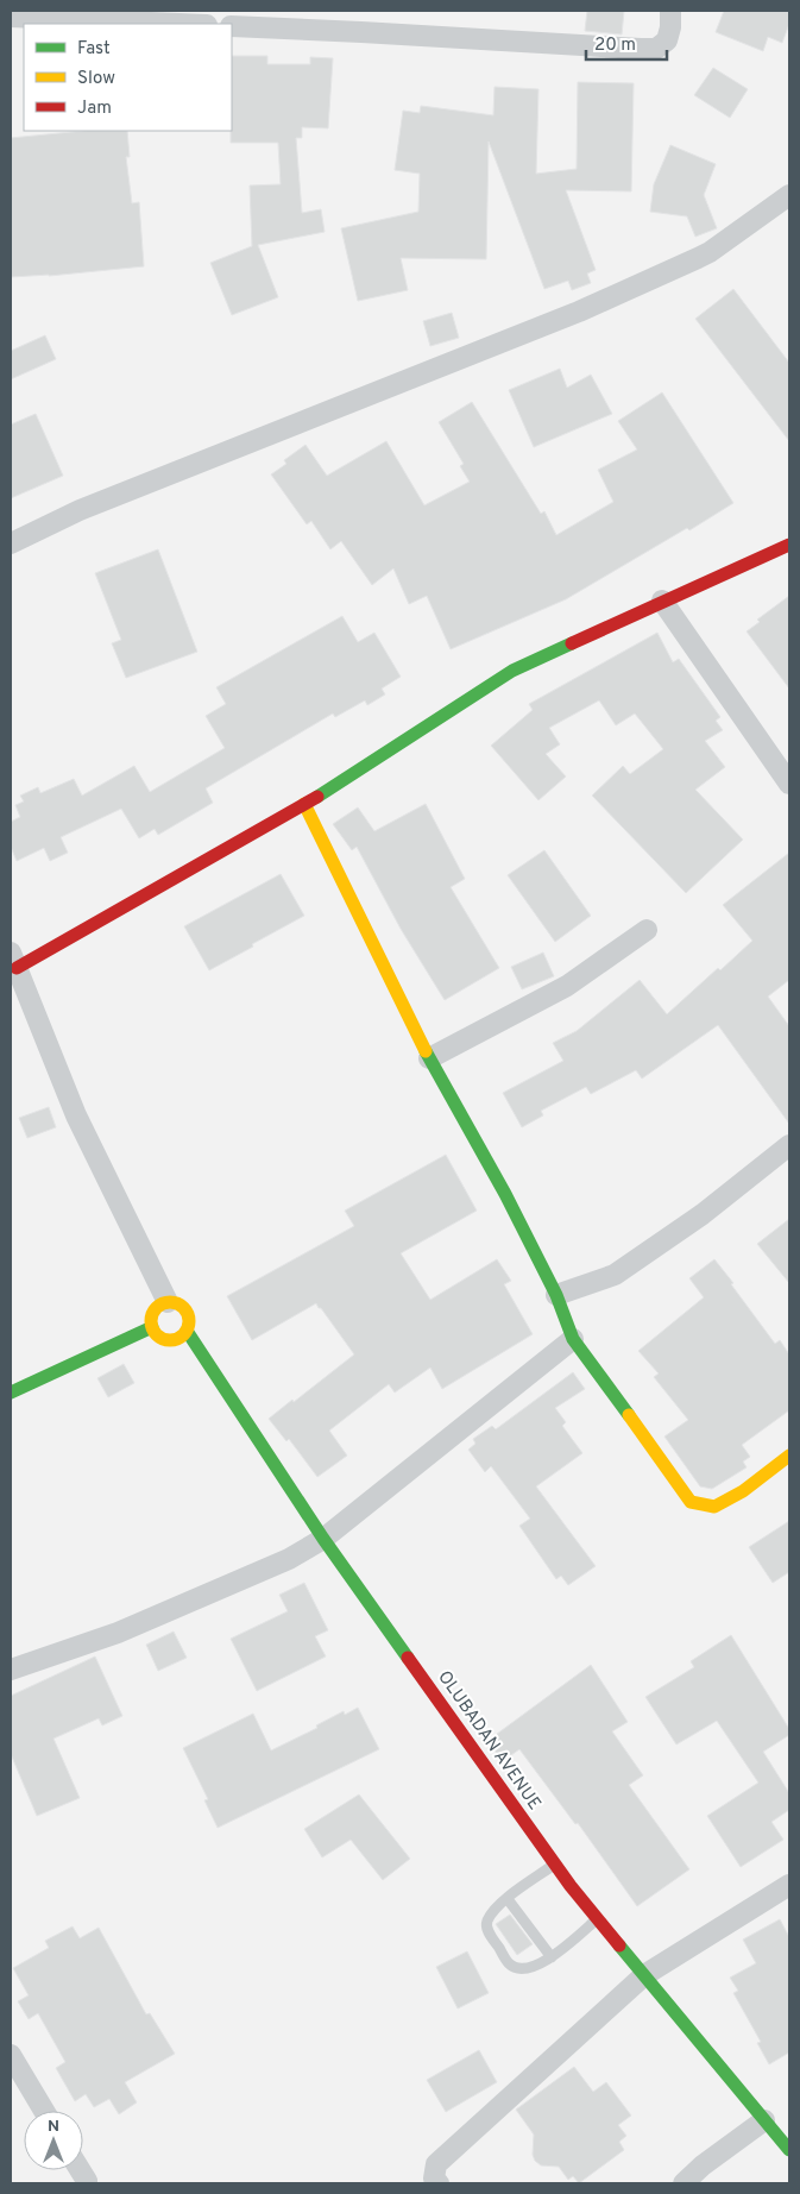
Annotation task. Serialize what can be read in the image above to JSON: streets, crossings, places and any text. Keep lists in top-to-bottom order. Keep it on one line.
{"streets":{"street":["OLUBADAN AVENUE"]},"legend":["Fast","Slow","Jam"],"scale_bar":"20 m","north":"top"}
